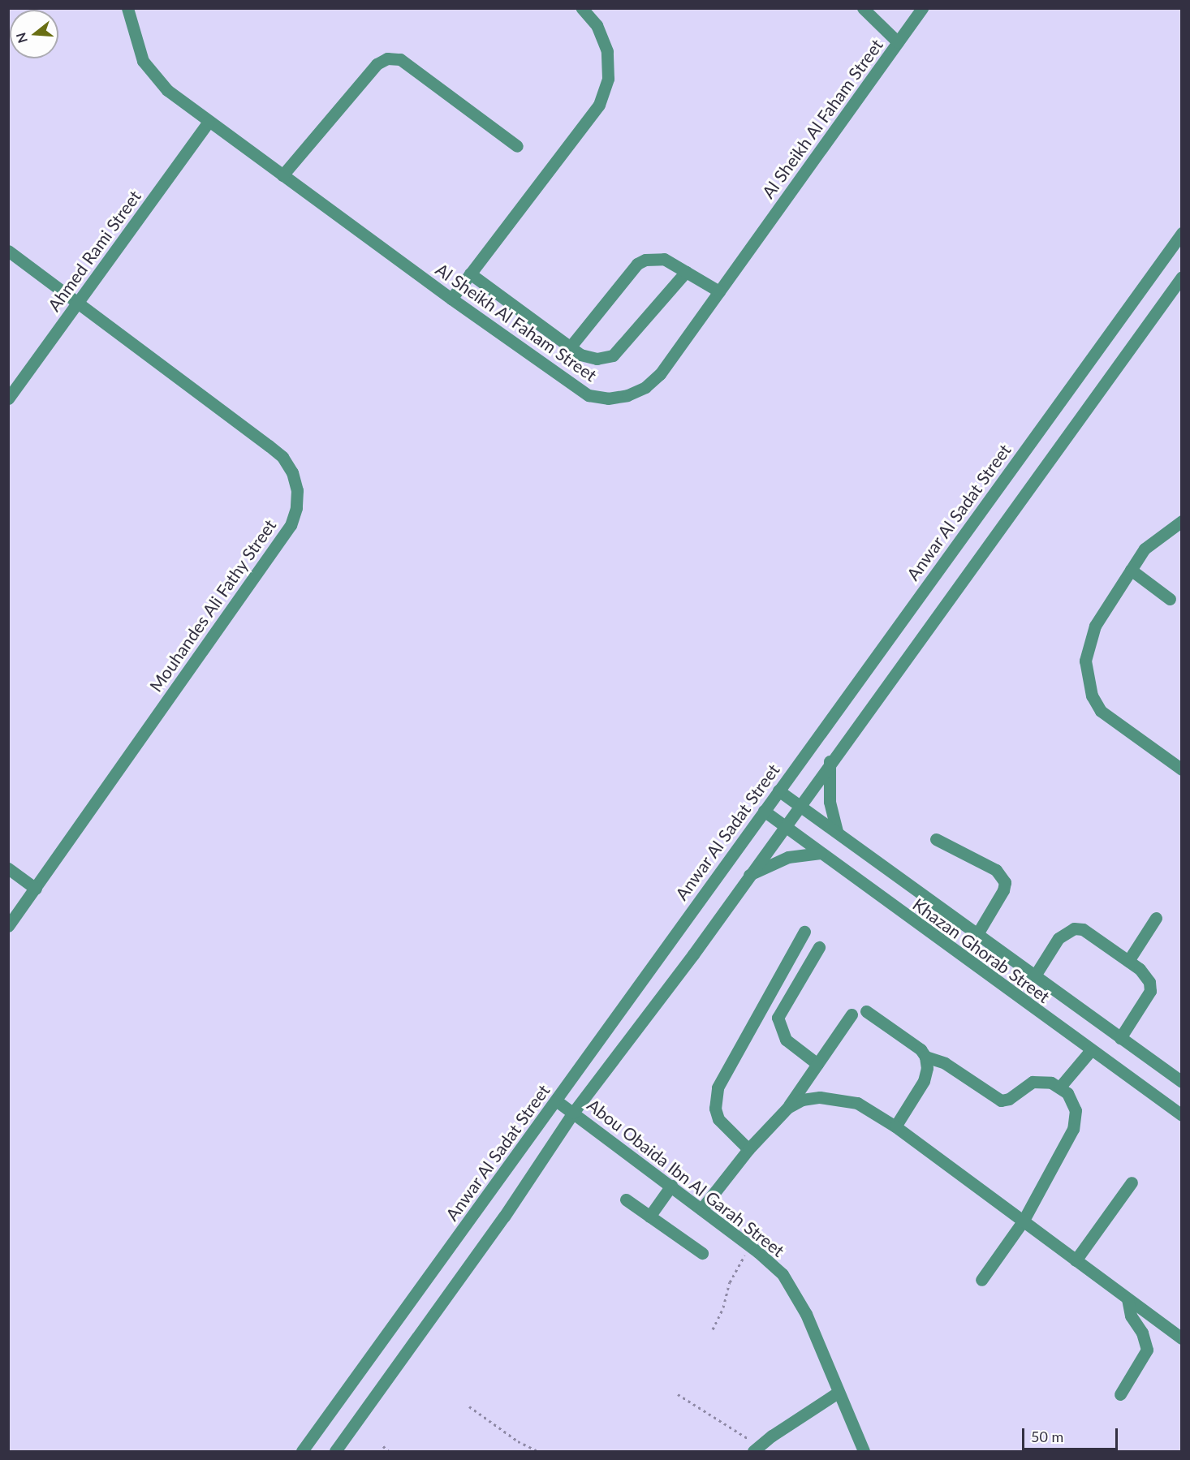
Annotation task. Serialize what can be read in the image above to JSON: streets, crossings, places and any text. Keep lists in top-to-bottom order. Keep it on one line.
{"streets":{"street":["Al Sheikh Al Faham Street","Ahmed Rami Street","Anwar Al Sadat Street","Mouhandes Ali Fathy Street","Khazan Ghorab Street","Abou Obaida Ibn Al Garah Street"]},"crossings":[["Al Sheikh Al Faham Street","Ahmed Rami Street"],["Ahmed Rami Street","Mouhandes Ali Fathy Street"],["Anwar Al Sadat Street","Khazan Ghorab Street"],["Anwar Al Sadat Street","Abou Obaida Ibn Al Garah Street"]],"scale_bar":"50 m","north":"left"}
